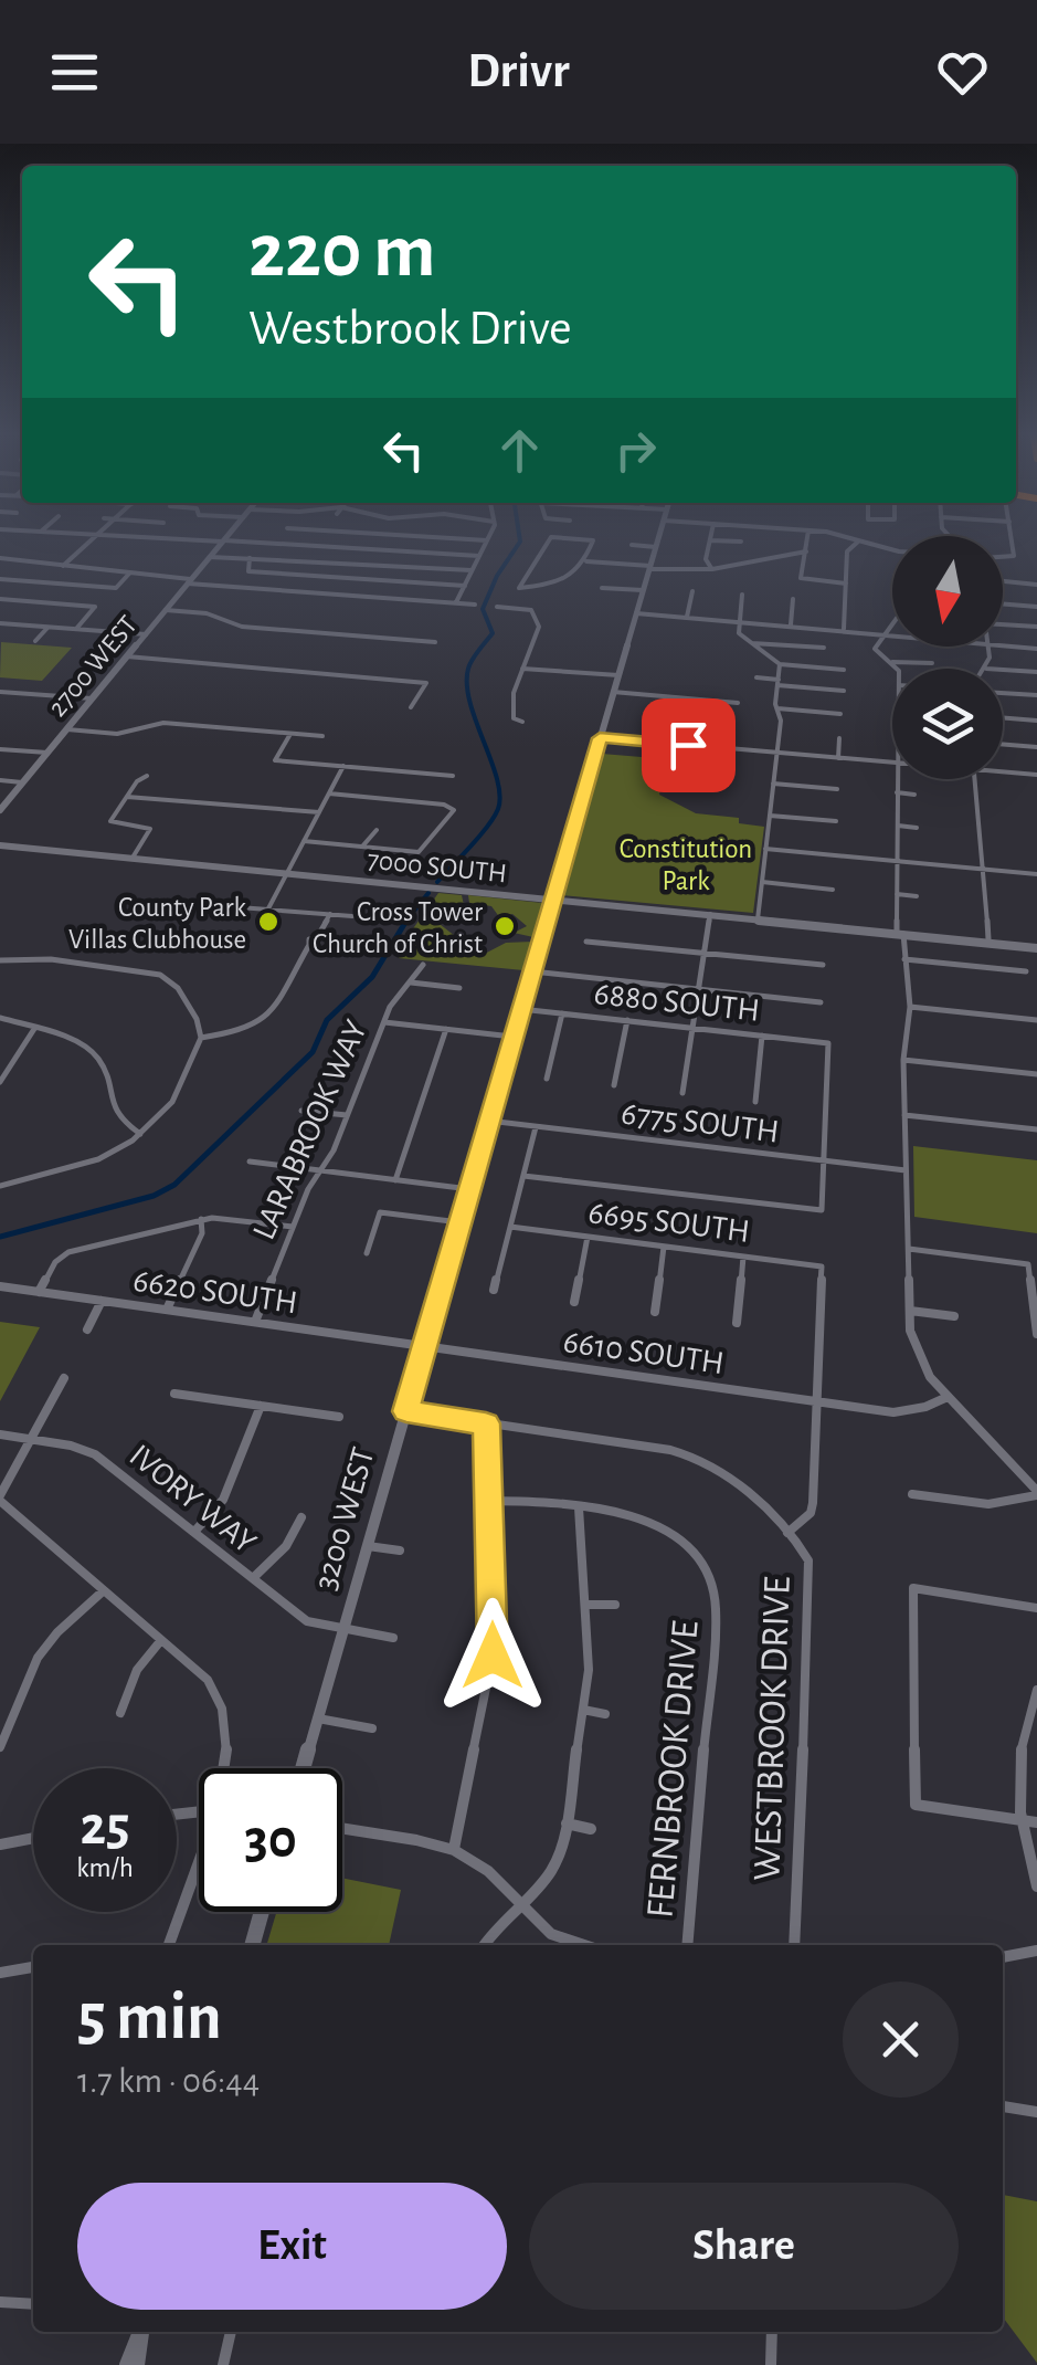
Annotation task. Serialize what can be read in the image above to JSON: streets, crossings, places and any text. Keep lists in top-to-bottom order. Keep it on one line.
{"streets":{"main road":["2700 WEST","7000 SOUTH","3200 WEST"],"street":["6880 SOUTH","6775 SOUTH","LARABROOK WAY","6695 SOUTH","6620 SOUTH","6610 SOUTH","IVORY WAY","WESTBROOK DRIVE","FERNBROOK DRIVE"]},"crossings":[["7000 SOUTH","3200 WEST"],["6880 SOUTH","6775 SOUTH"],["6880 SOUTH","3200 WEST"],["6775 SOUTH","3200 WEST"],["LARABROOK WAY","6620 SOUTH"],["6620 SOUTH","6610 SOUTH"],["6620 SOUTH","3200 WEST"],["6610 SOUTH","3200 WEST"],["IVORY WAY","3200 WEST"],["3200 WEST","WESTBROOK DRIVE"]],"parks":["Constitution Park"],"places":["County Park Villas Clubhouse","Cross Tower Church of Christ"],"north":"bottom","page":{"header":"Drivr","turn":["220 m","Westbrook Drive"],"speed":"25 km/h","limit":"30","heading":["5 min","1.7 km · 06:44"],"buttons":["Exit","Share"]}}
